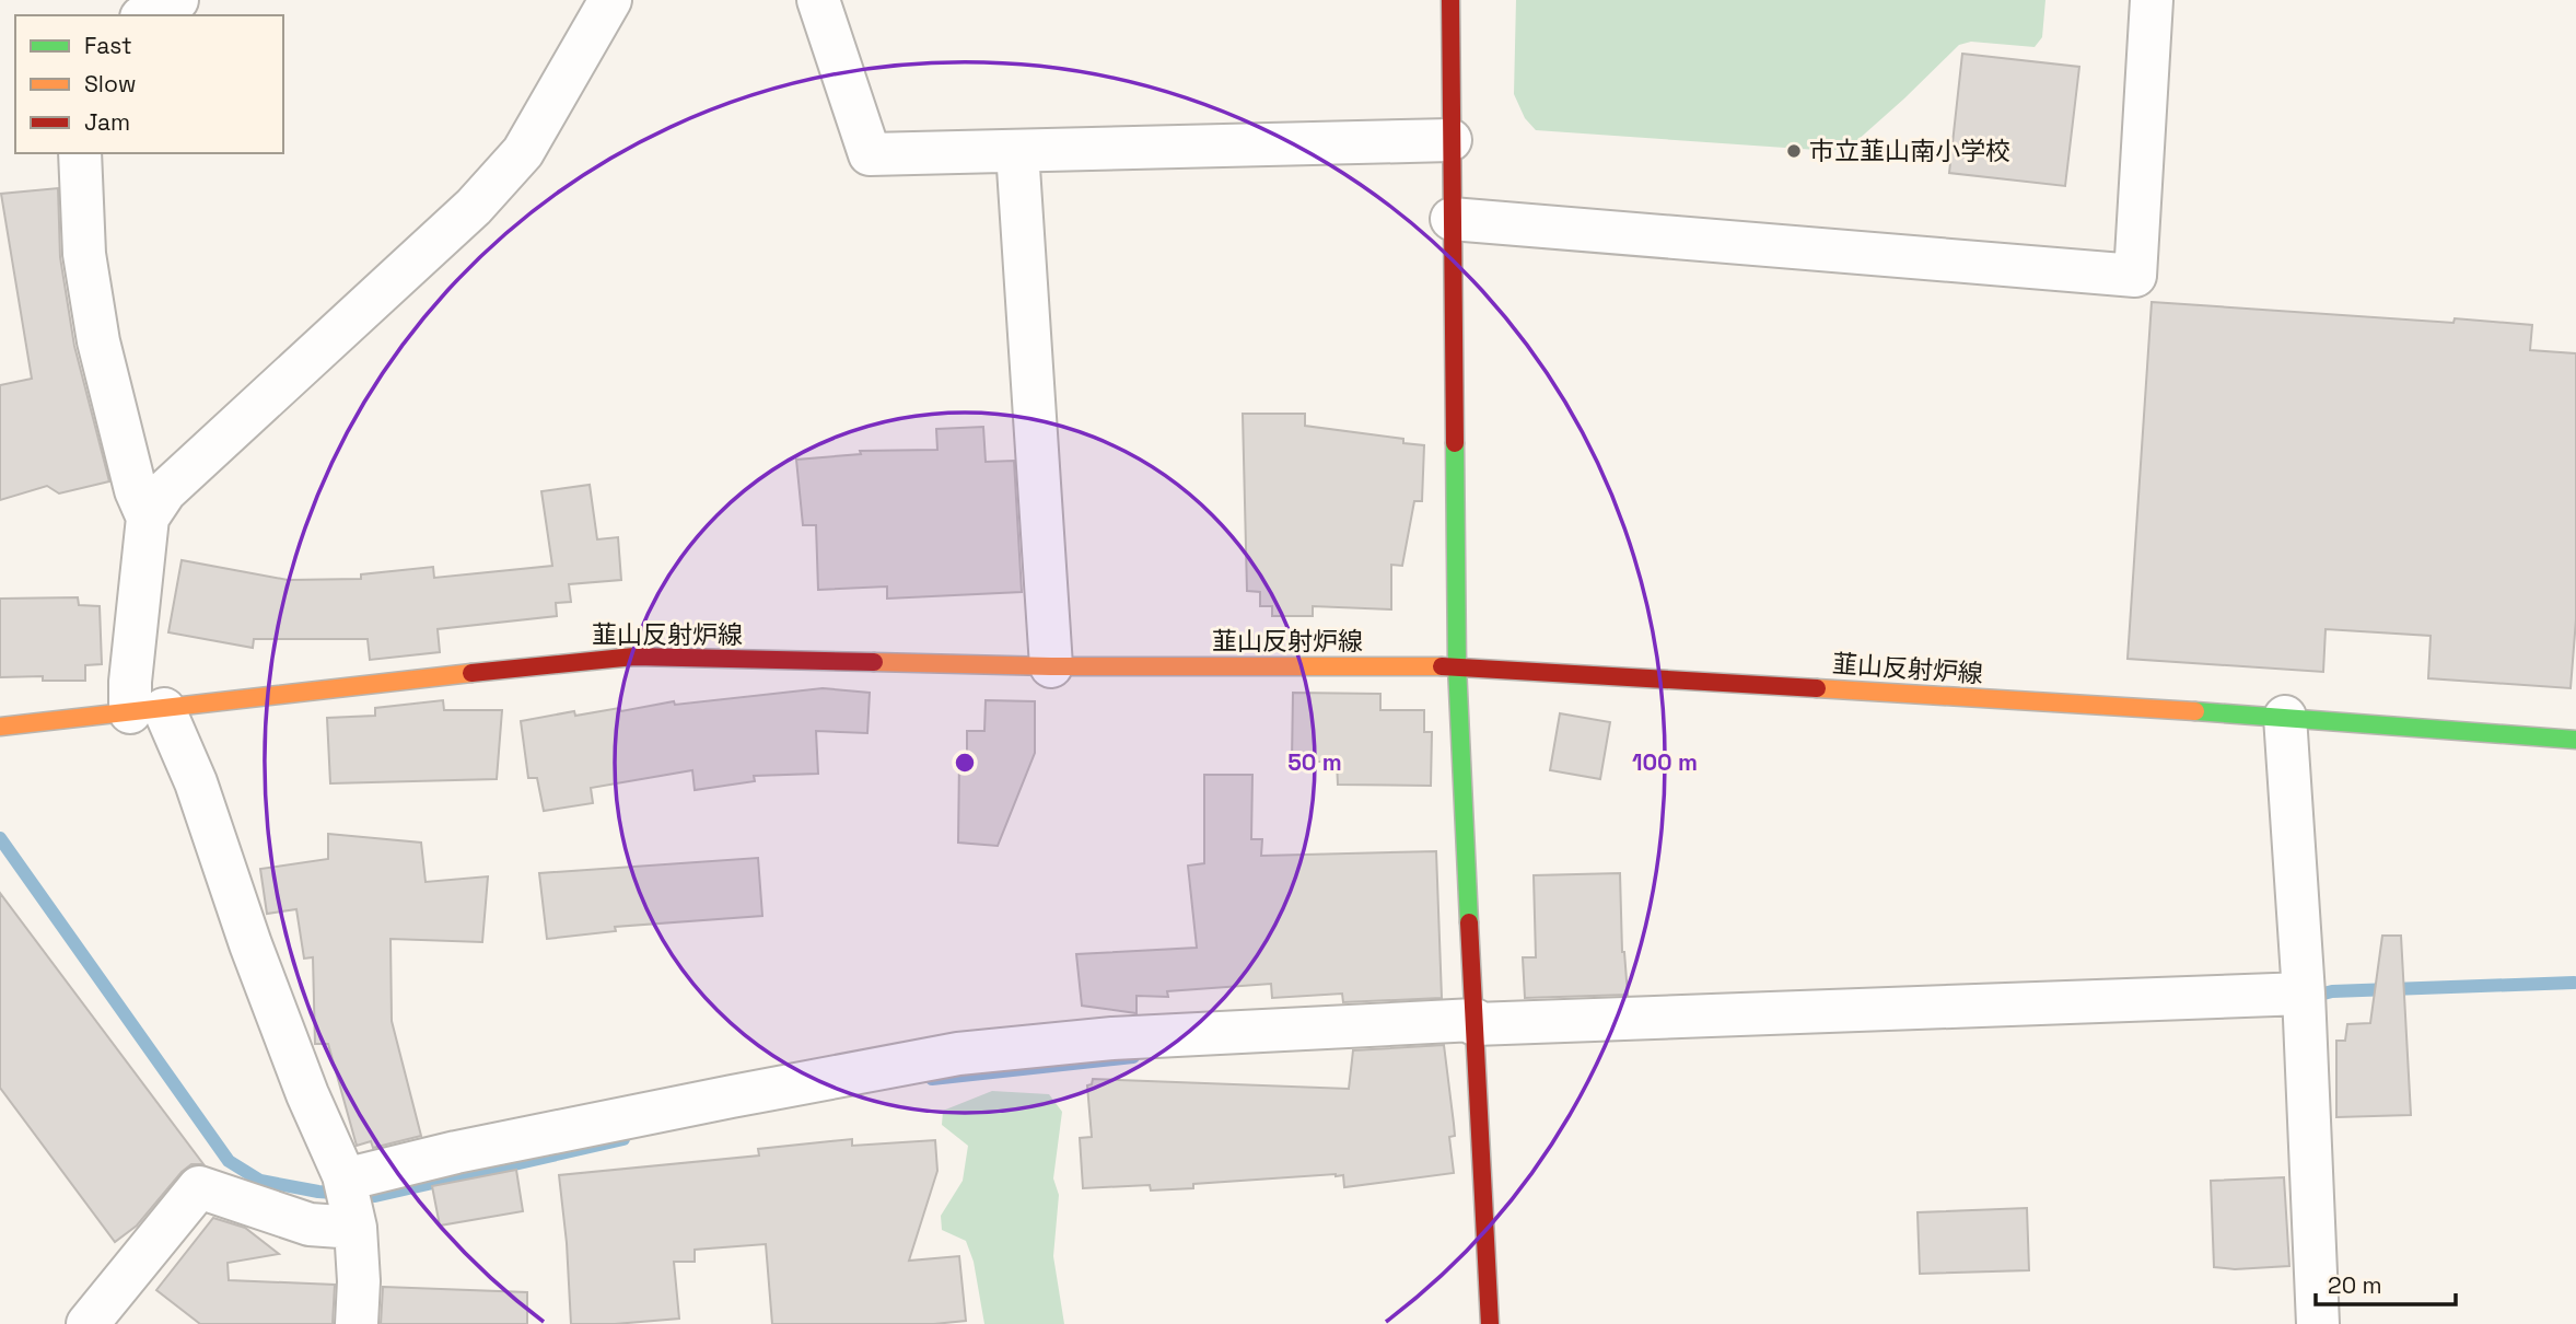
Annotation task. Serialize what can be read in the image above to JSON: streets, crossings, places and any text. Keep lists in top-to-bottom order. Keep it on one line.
{"streets":{"main road":["韮山反射炉線"]},"places":["市立韮山南小学校"],"legend":["Fast","Slow","Jam"],"scale_bar":"20 m","rings":["50 m","100 m"]}
